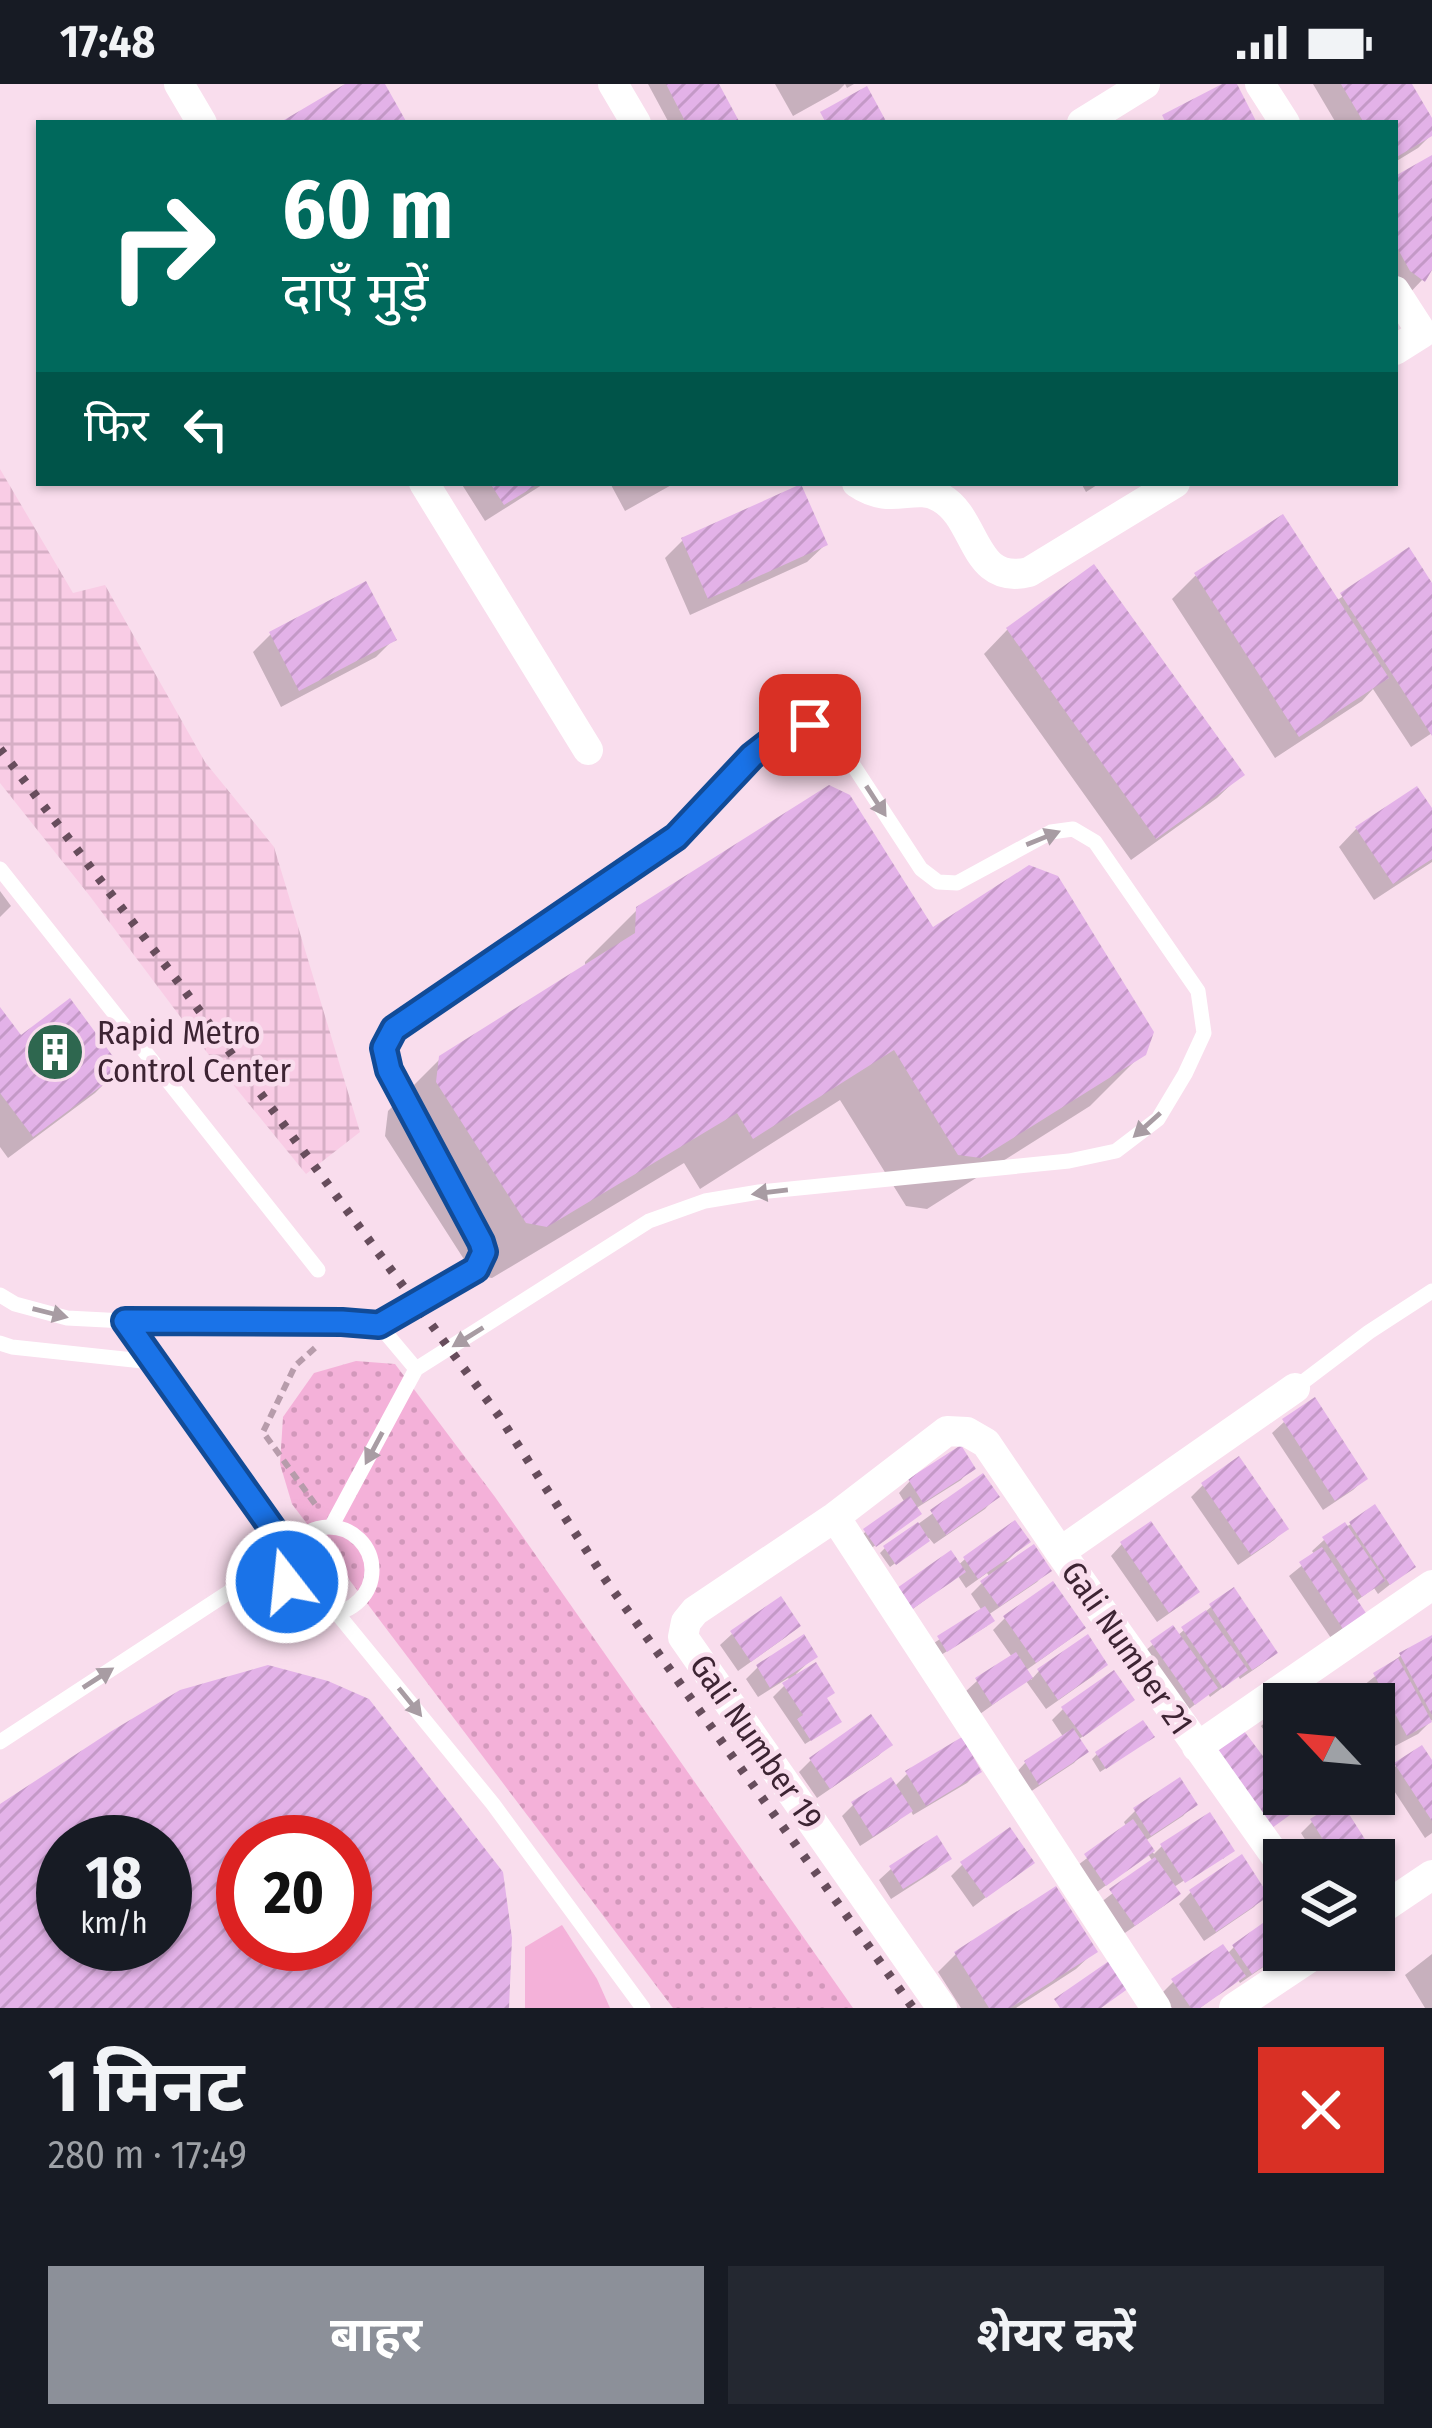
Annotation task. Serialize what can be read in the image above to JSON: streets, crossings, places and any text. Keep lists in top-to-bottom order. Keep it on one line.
{"streets":{"street":["Gali Number 21","Gali Number 19"]},"crossings":[["Gali Number 21","Gali Number 19"]],"places":{"building":["Rapid Metro Control Center"]},"north":"top left","page":{"status":"17:48","turn":["60 m","दाएँ मुड़ें"],"then":"फिर","speed":"18 km/h","limit":"20","heading":["1 मिनट","280 m · 17:49"],"buttons":["बाहर","शेयर करें"]}}
